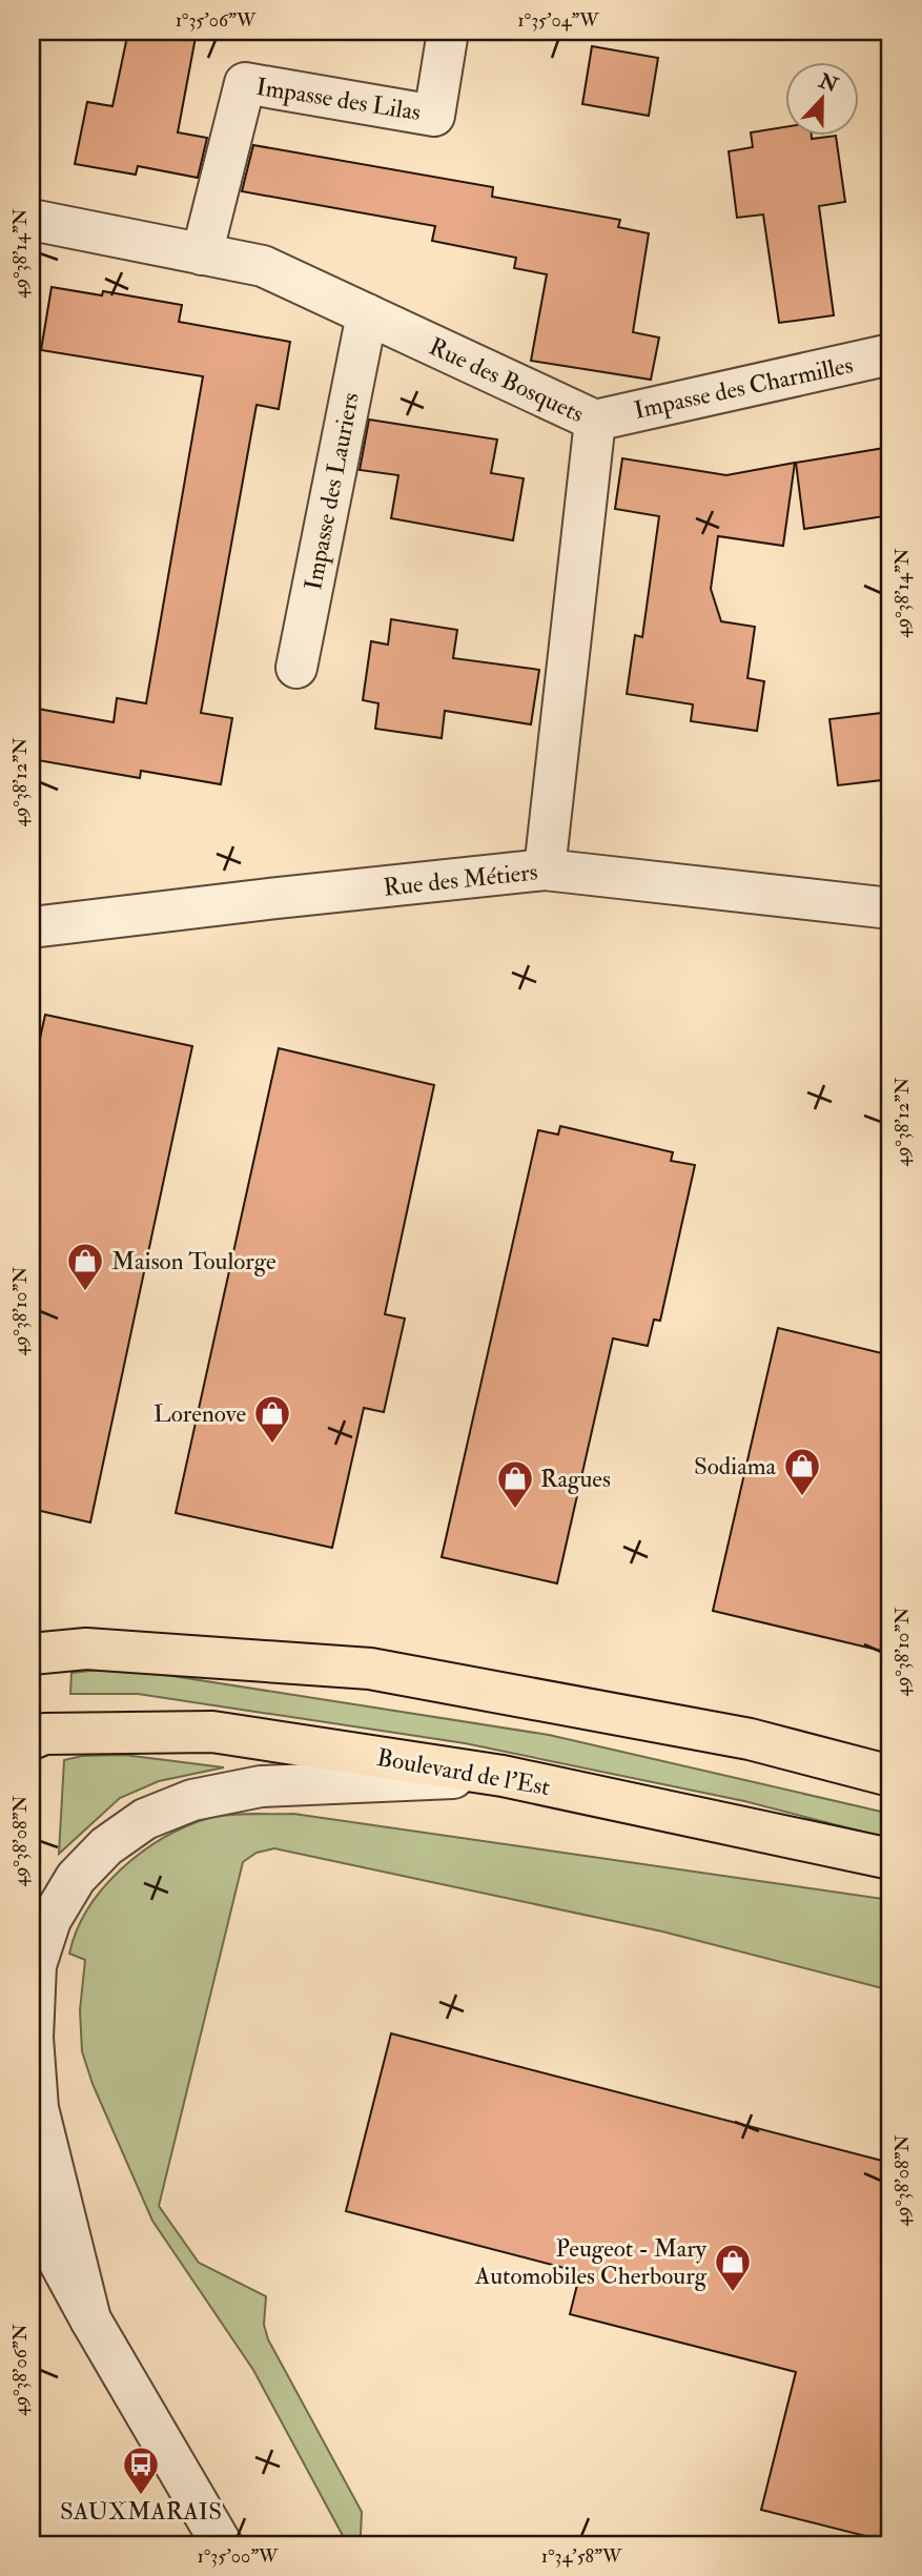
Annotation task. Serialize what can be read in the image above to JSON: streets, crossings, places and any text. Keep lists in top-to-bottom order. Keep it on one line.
{"streets":{"main road":["Boulevard de l'Est"],"street":["Impasse des Lilas","Rue des Bosquets","Impasse des Charmilles","Impasse des Lauriers","Rue des Métiers"]},"crossings":[["Impasse des Lilas","Rue des Bosquets"],["Rue des Bosquets","Impasse des Charmilles"],["Rue des Bosquets","Impasse des Lauriers"],["Rue des Bosquets","Rue des Métiers"]],"places":{"shop":["Maison Toulorge","Lorenove","Sodiama","Ragues","Peugeot - Mary Automobiles Cherbourg"],"bus stop":["SAUXMARAIS"]},"north":"top","coordinates":["1°35'06\"W","1°35'04\"W","49°38'14\"N","49°38'12\"N","49°38'10\"N","49°38'08\"N","49°38'06\"N","1°35'00\"W","1°34'58\"W"]}
